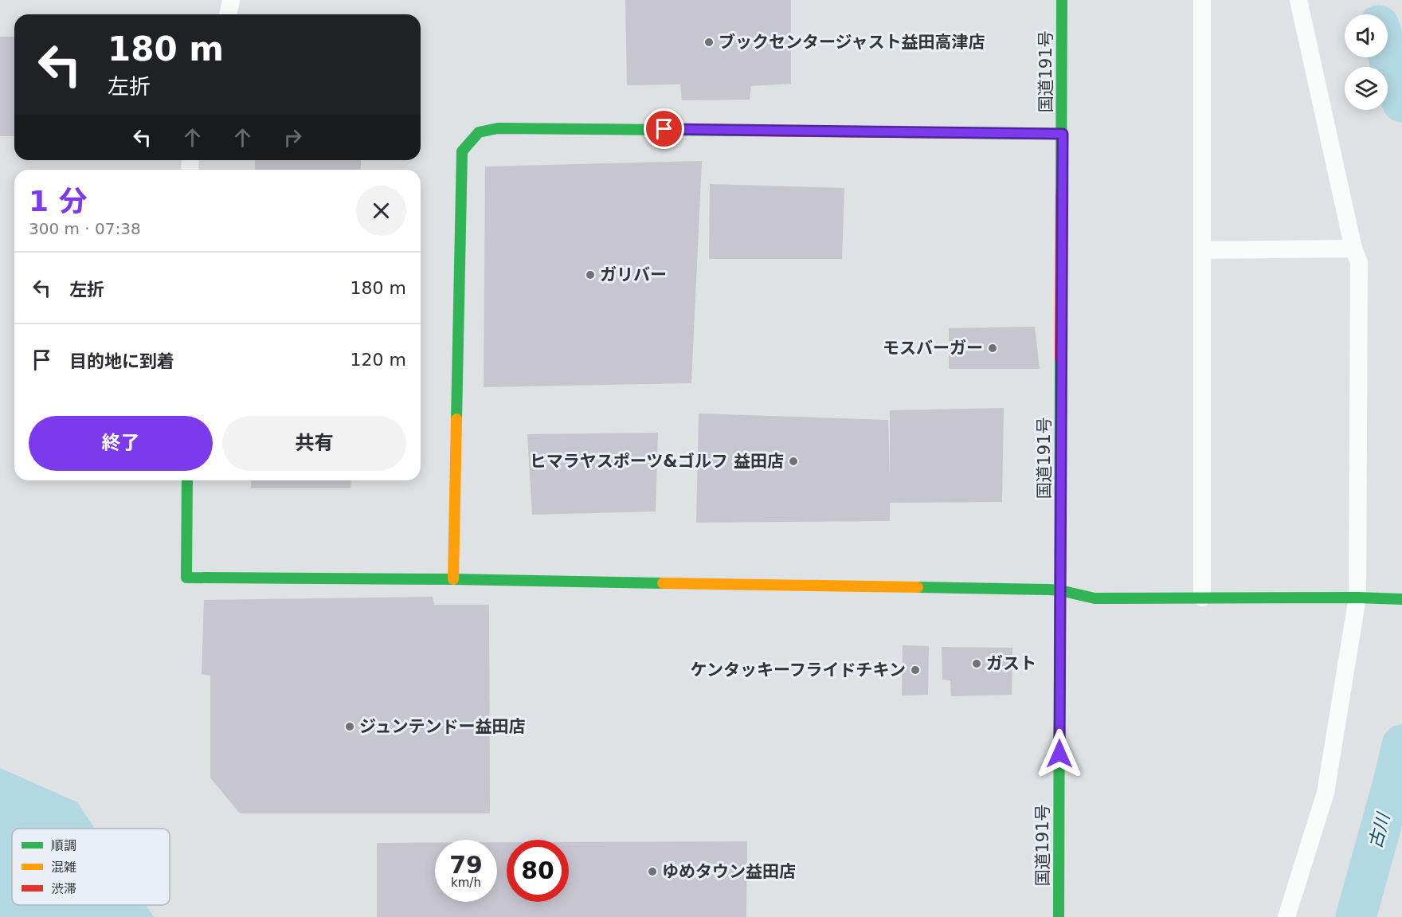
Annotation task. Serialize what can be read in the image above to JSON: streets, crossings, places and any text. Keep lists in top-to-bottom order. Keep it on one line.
{"streets":{"main road":["国道191号"]},"water":["古川"],"places":["ブックセンタージャスト益田高津店","ガリバー","モスバーガー","ヒマラヤスポーツ&ゴルフ 益田店","ガスト","ケンタッキーフライドチキン","ジュンテンドー益田店","ゆめタウン益田店"],"legend":["順調","混雑","渋滞"],"page":{"turn":["180 m","左折"],"heading":["1 分","300 m · 07:38"],"list":[{"name":"左折","value":"180 m"},{"name":"目的地に到着","value":"120 m"}],"buttons":["終了","共有"],"speed":"79 km/h","limit":"80"}}
